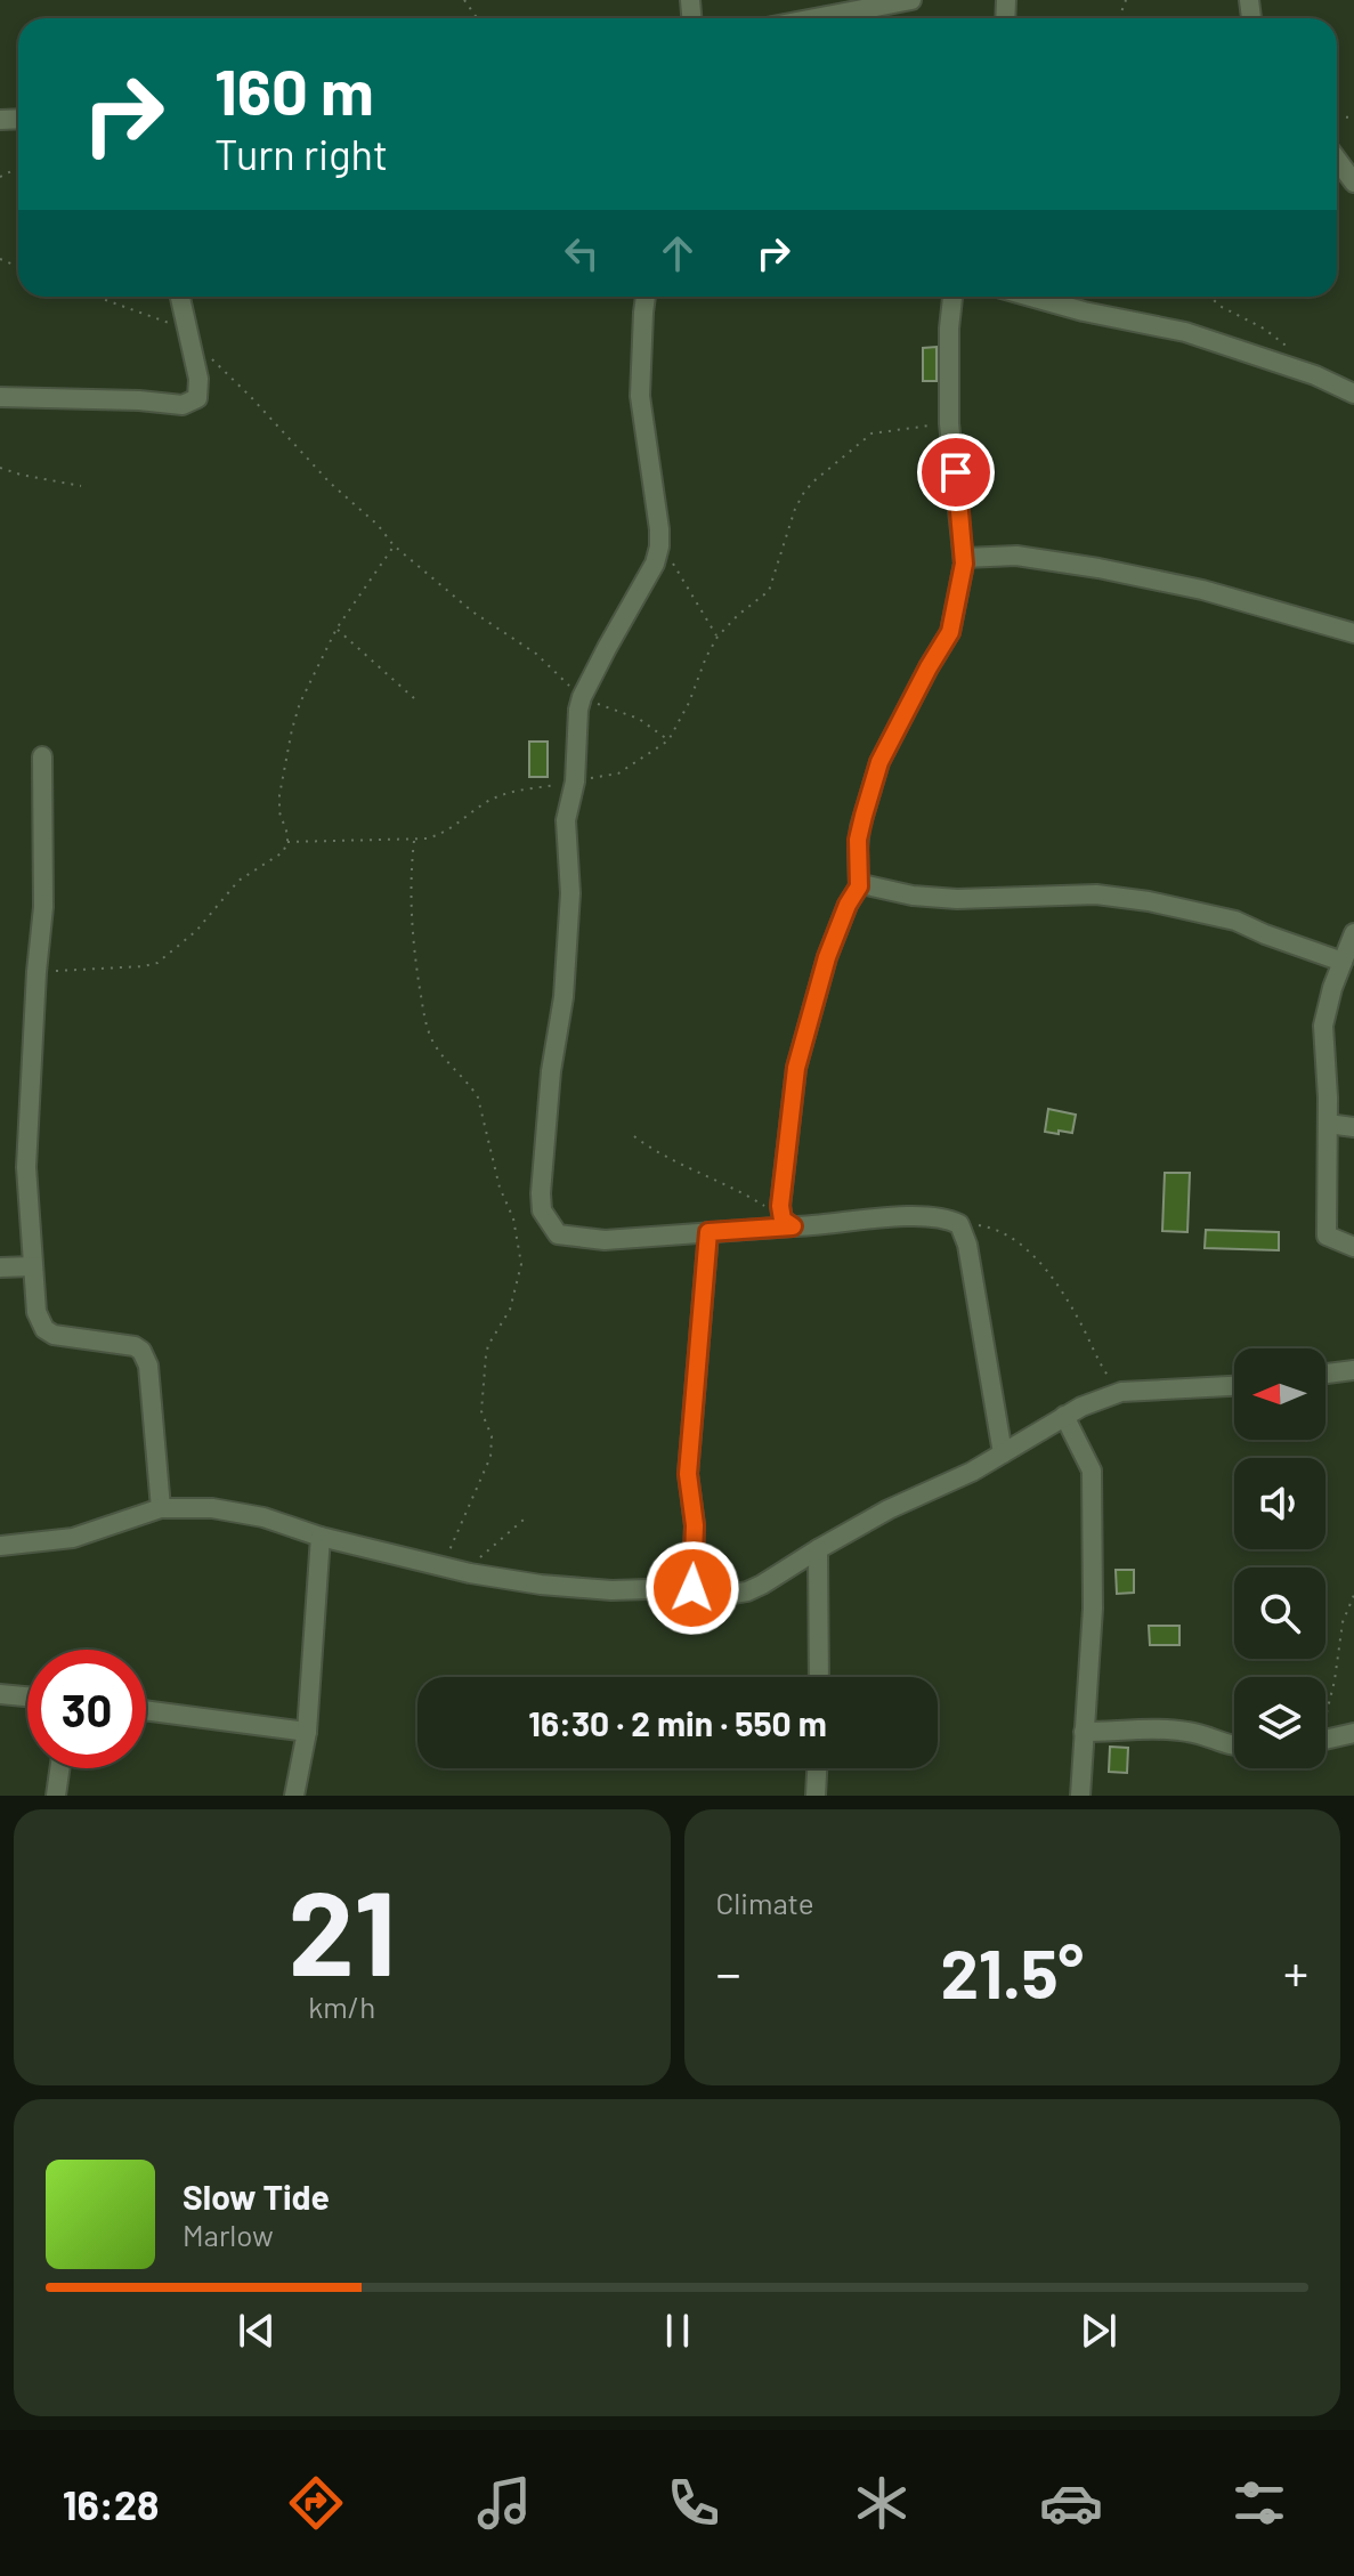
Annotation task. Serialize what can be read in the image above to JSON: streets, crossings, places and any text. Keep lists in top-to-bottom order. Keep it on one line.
{"north":"left","page":{"turn":["160 m","Turn right"],"limit":"30","trip":"16:30 · 2 min · 550 m","tile":[["21","km/h"],"Climate"],"heat":["−","21.5°","+"],"song":["Slow Tide","Marlow"],"tabs":"16:28"}}
